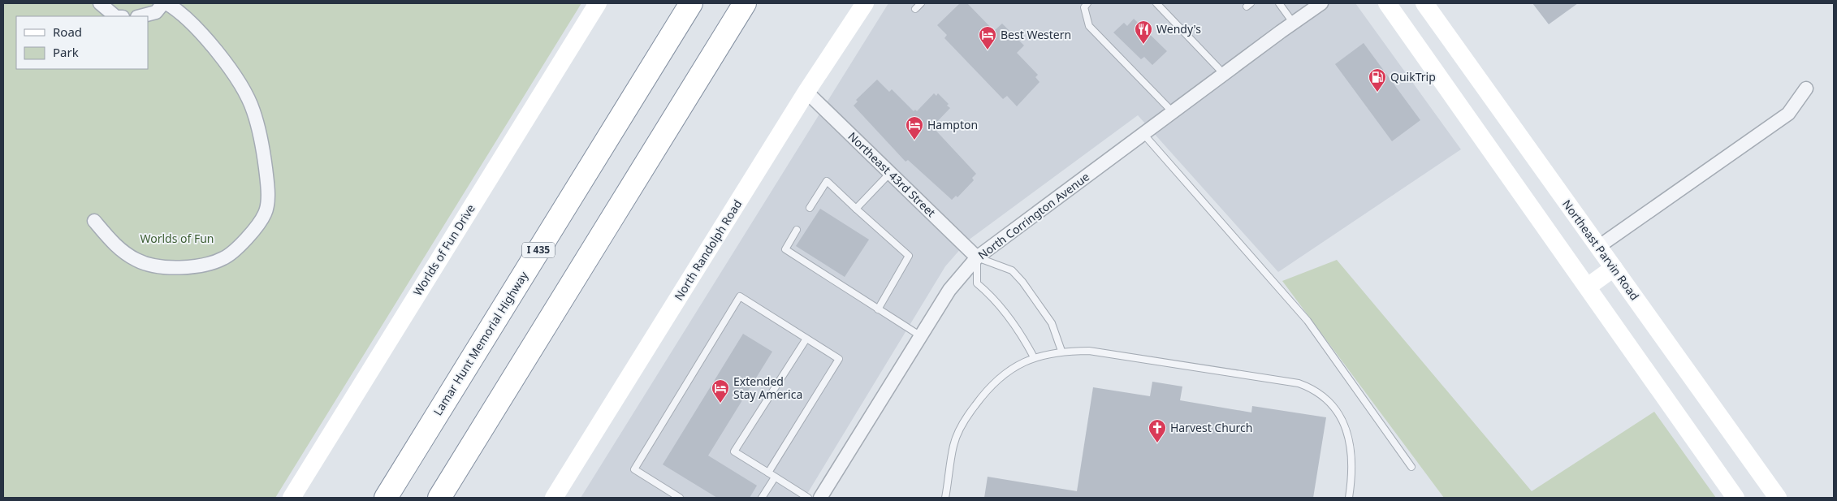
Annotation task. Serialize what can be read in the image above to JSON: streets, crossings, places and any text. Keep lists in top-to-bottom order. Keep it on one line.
{"streets":{"highway":["I 435","Lamar Hunt Memorial Highway"],"main road":["Worlds of Fun Drive","North Randolph Road","Northeast Parvin Road"],"street":["Northeast 43rd Street","North Corrington Avenue"]},"crossings":[["Northeast 43rd Street","North Corrington Avenue"],["Northeast 43rd Street","North Randolph Road"]],"parks":["Worlds of Fun"],"places":{"restaurant":["Wendy's"],"hotel":["Best Western","Hampton","Extended Stay America"],"fuel station":["QuikTrip"],"church":["Harvest Church"]},"legend":["Road","Park"]}
